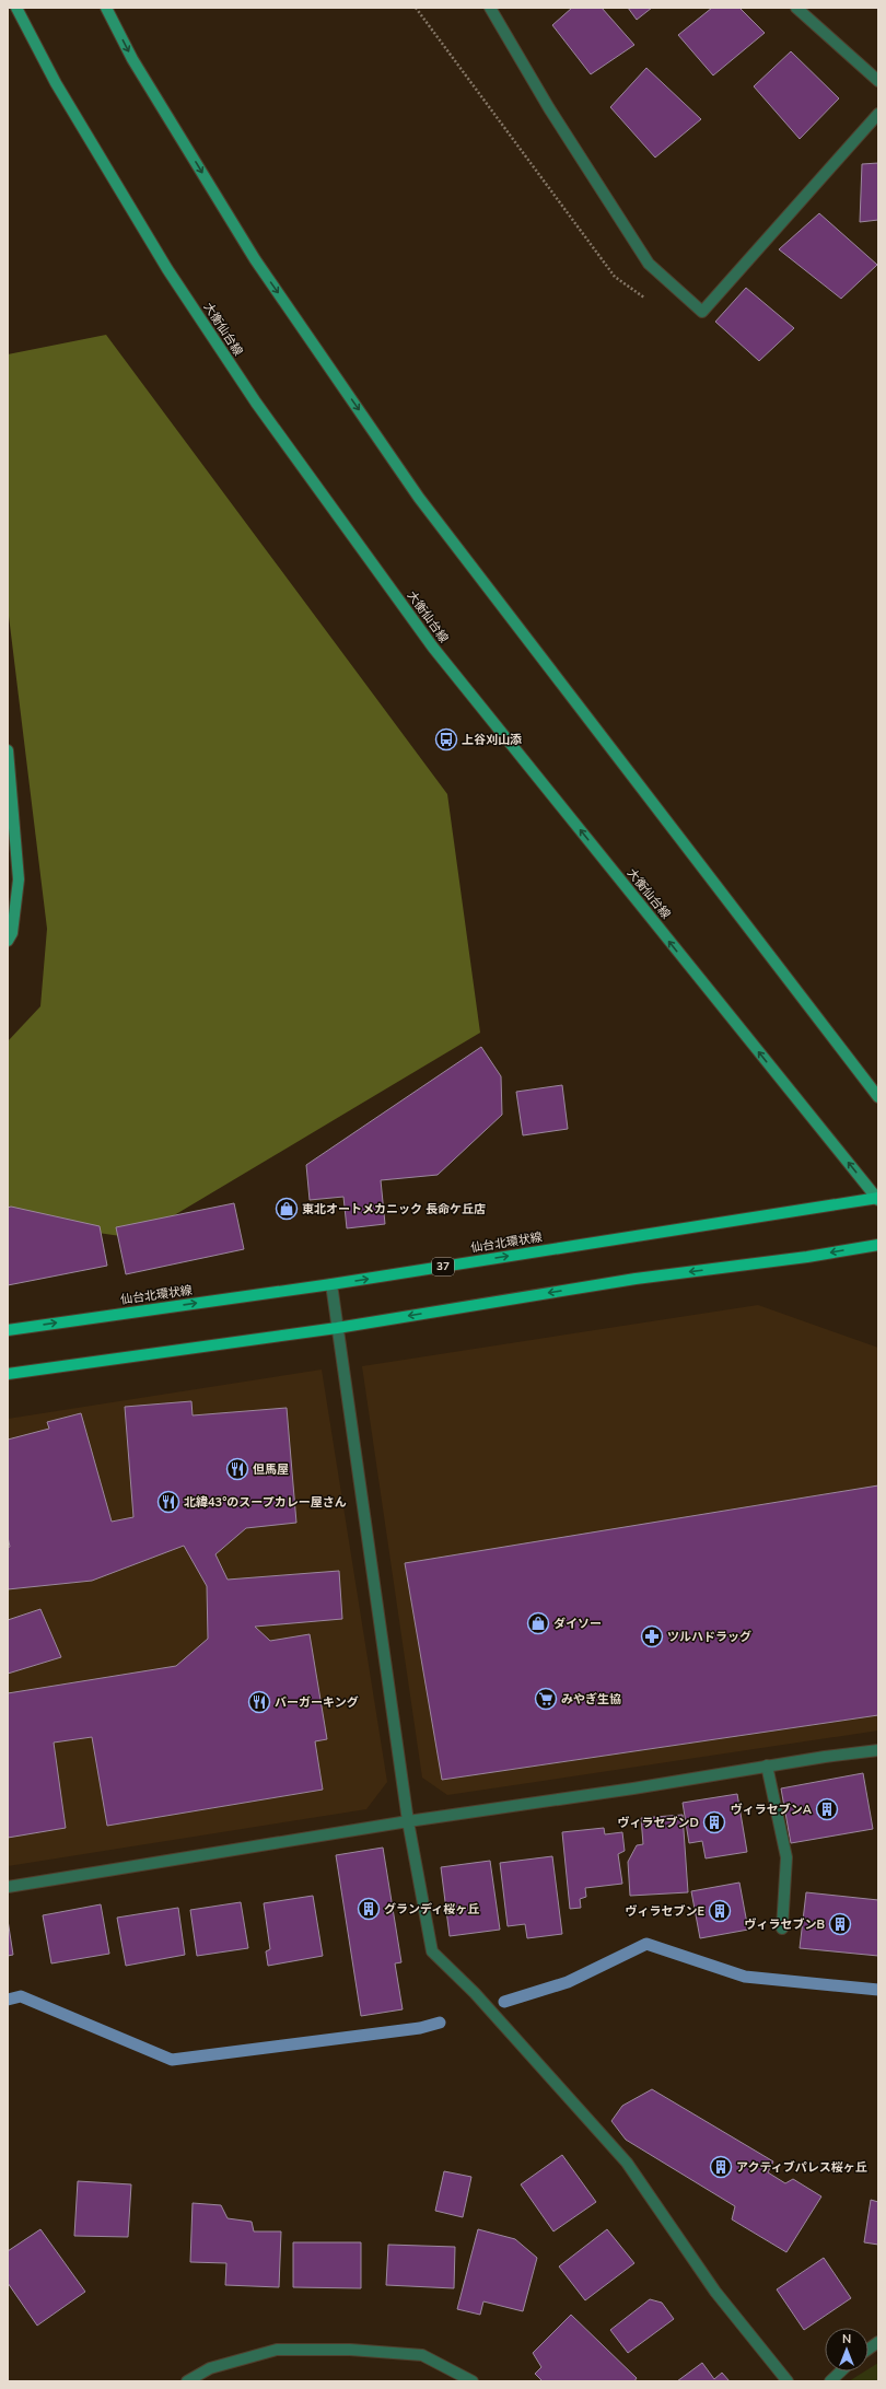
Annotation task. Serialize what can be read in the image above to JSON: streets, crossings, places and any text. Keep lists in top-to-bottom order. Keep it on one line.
{"streets":{"main road":["大衡仙台線","仙台北環状線","37"]},"crossings":[["大衡仙台線","仙台北環状線"]],"places":{"bus stop":["上谷刈山添"],"shop":["東北オートメカニック 長命ケ丘店","ダイソー"],"restaurant":["但馬屋","北緯43°のスープカレー屋さん","バーガーキング"],"pharmacy":["ツルハドラッグ"],"supermarket":["みやぎ生協"],"building":["ヴィラセブンA","ヴィラセブンD","グランディ桜ヶ丘","ヴィラセブンE","ヴィラセブンB","アクティブパレス桜ヶ丘"]},"north":"top"}
